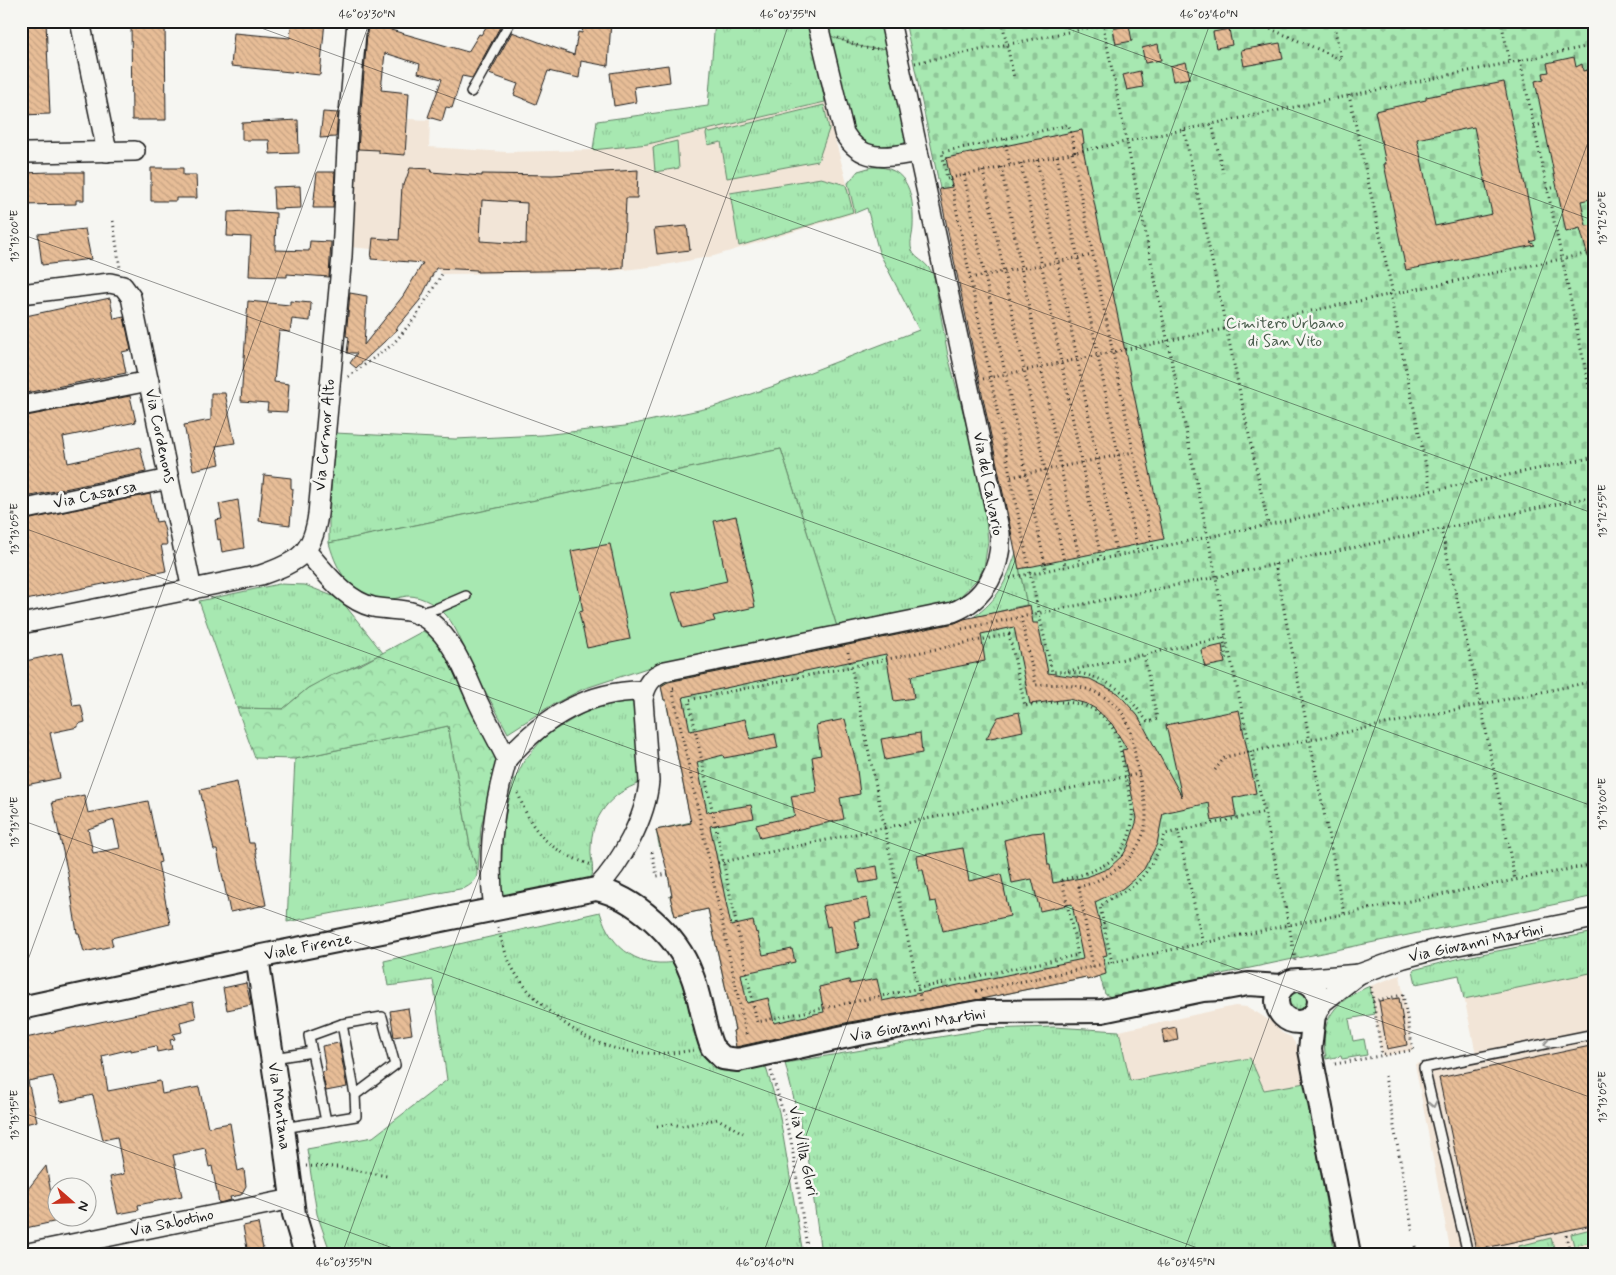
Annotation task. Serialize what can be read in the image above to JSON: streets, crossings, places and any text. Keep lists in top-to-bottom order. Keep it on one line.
{"streets":{"street":["Via Cormor Alto","Via Cordenons","Via del Calvario","Via Casarsa","Via Giovanni Martini","Viale Firenze","Via Mentana","Via Sabotino"],"path":["Via Villa Glori"]},"crossings":[["Via Cordenons","Via Casarsa"],["Via Giovanni Martini","Via Villa Glori"],["Viale Firenze","Via Mentana"],["Via Mentana","Via Sabotino"]],"parks":["Cimitero Urbano di San Vito"],"north":"right","coordinates":["46°03'30\"N","46°03'35\"N","46°03'40\"N","13°12'50\"E","13°13'00\"E","13°12'55\"E","13°13'05\"E","13°13'10\"E","13°13'15\"E","46°03'45\"N"]}
